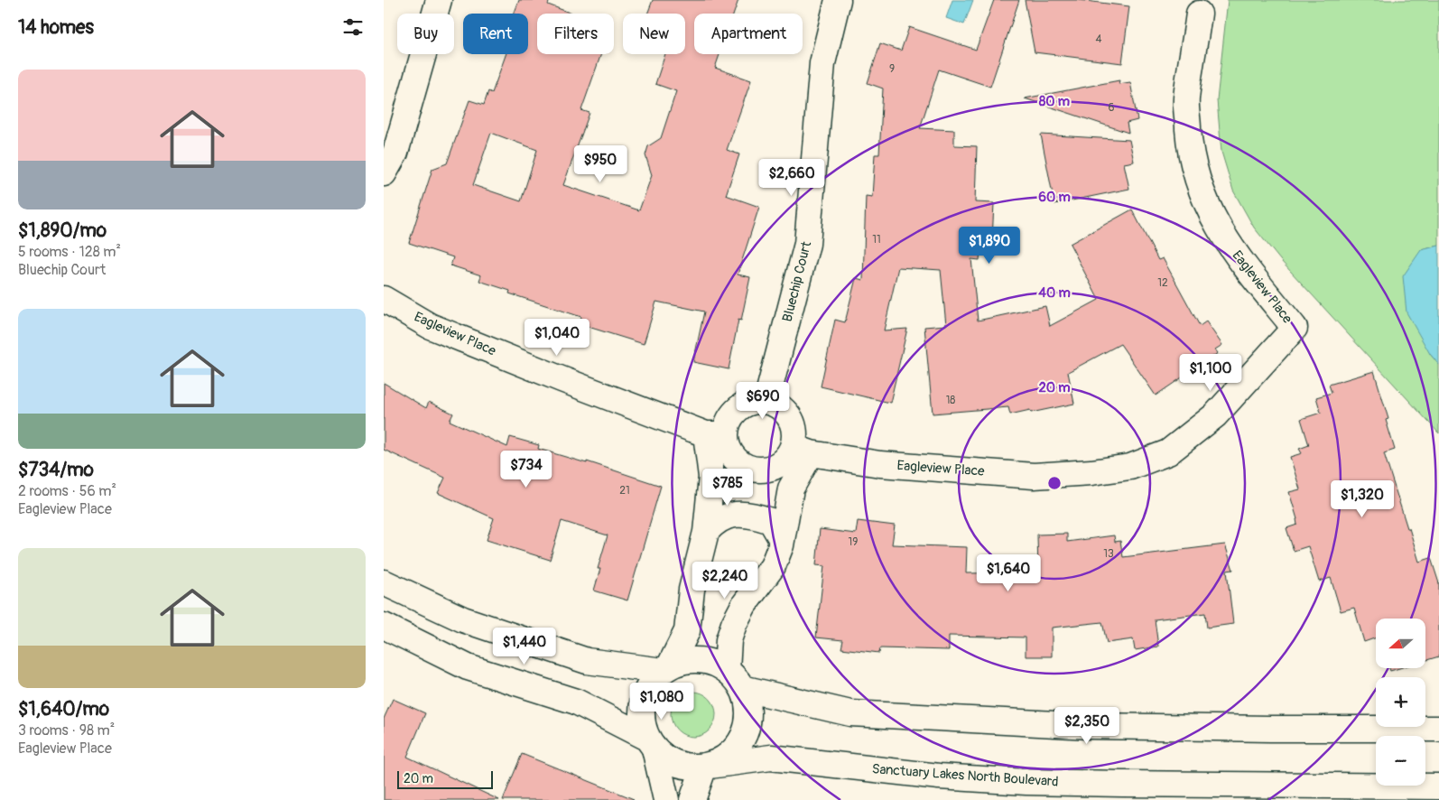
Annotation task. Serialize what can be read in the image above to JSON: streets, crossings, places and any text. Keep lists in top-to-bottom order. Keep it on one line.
{"streets":{"street":["Bluechip Court","Eagleview Place","Sanctuary Lakes North Boulevard"]},"crossings":[["Bluechip Court","Eagleview Place"]],"house_numbers":["4","9","6","11","12","18","21","19","13"],"scale_bar":"20 m","north":"left","page":{"heading":"14 homes","chip":["Buy","Rent","Filters","New","Apartment"],"list":[{"name":"$1,890/mo","note":"5 rooms · 128 m² · Bluechip Court"},{"name":"$734/mo","note":"2 rooms · 56 m² · Eagleview Place"},{"name":"$1,640/mo","note":"3 rooms · 98 m² · Eagleview Place"}],"price":["$950","$2,660","$1,890","$1,040","$1,100","$690","$734","$785","$1,320","$1,640","$2,240","$1,440","$1,080","$2,350"],"map_buttons":["+","−"],"scale":"20 m"},"rings":["80 m","60 m","40 m","20 m"]}
